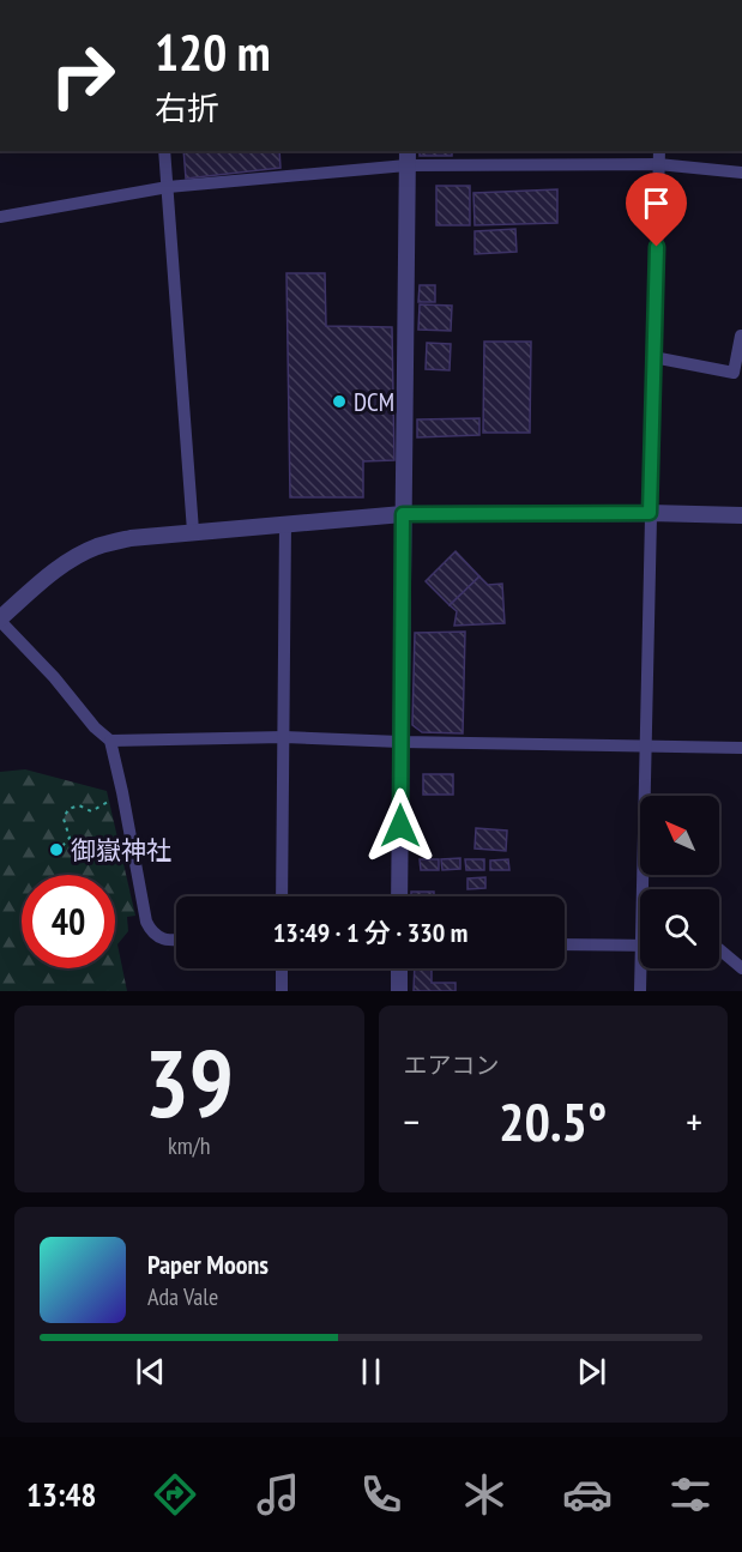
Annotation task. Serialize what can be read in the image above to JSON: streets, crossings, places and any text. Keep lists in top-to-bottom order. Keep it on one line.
{"places":["DCM","御嶽神社"],"north":"top left","page":{"turn":["120 m","右折"],"limit":"40","trip":"13:49 · 1 分 · 330 m","tile":[["39","km/h"],"エアコン"],"heat":["−","20.5°","+"],"song":["Paper Moons","Ada Vale"],"tabs":"13:48"}}
